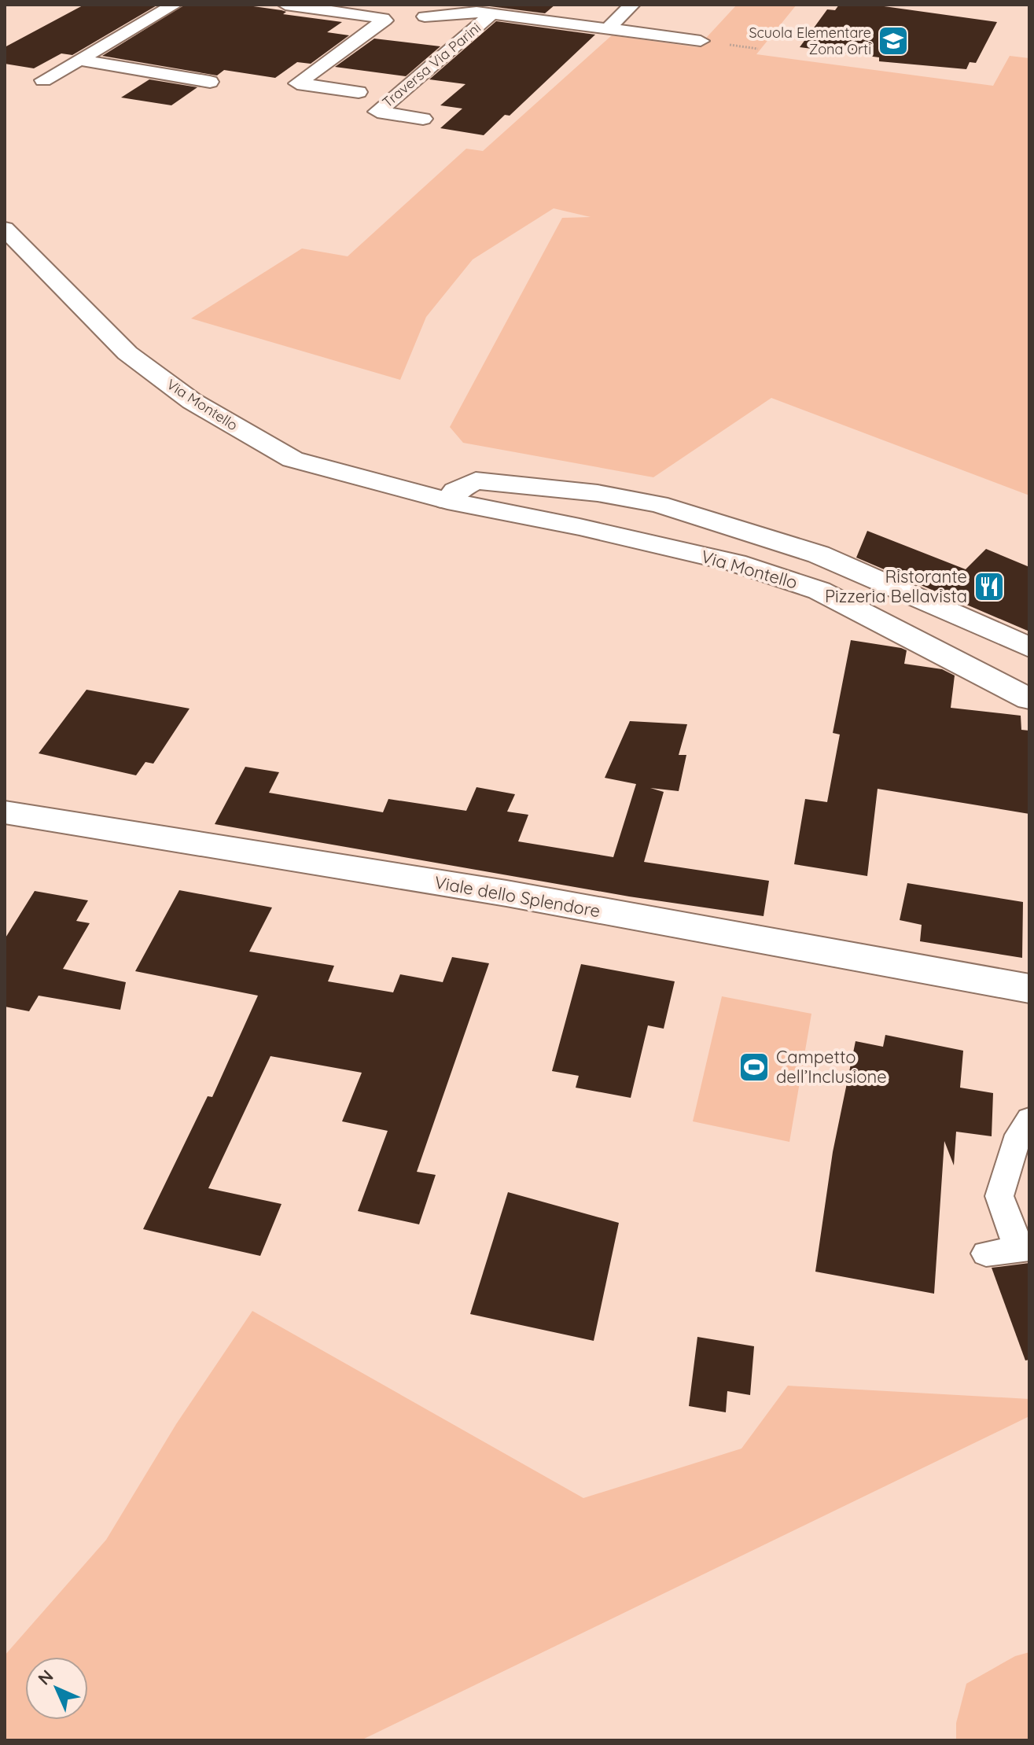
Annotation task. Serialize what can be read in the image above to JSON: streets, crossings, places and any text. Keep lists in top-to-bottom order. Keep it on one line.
{"streets":{"street":["Traversa Via Parini","Via Montello","Viale dello Splendore"]},"places":{"school or university":["Scuola Elementare Zona Orti"],"restaurant":["Ristorante Pizzeria Bellavista"],"sports":["Campetto dell’Inclusione"]},"north":"top left"}
